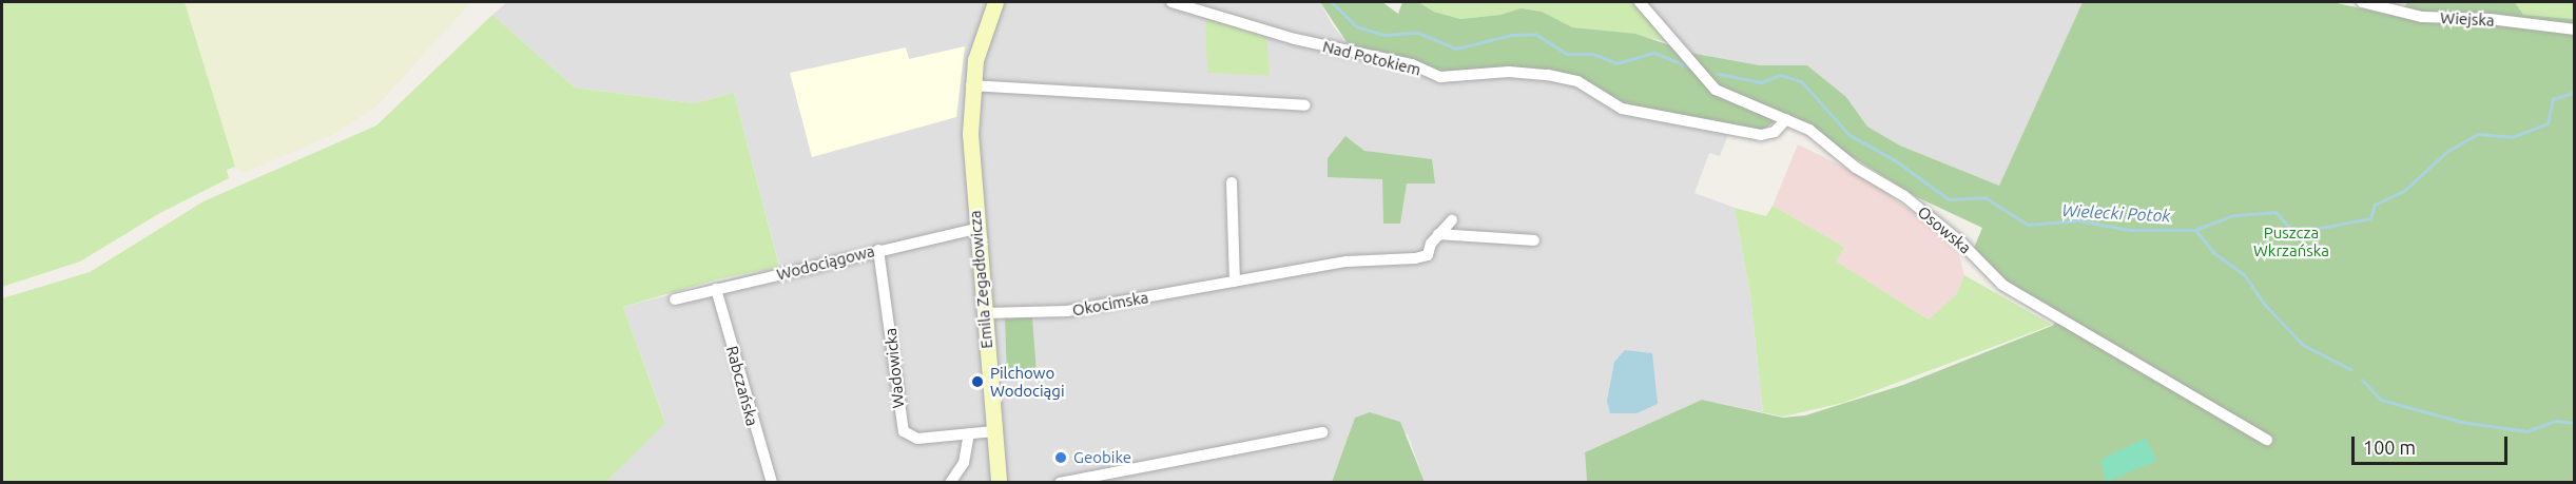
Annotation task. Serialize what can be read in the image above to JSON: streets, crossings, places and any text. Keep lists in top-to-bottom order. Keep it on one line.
{"streets":{"main road":["Emila Zegadłowicza"],"street":["Wiejska","Nad Potokiem","Osowska","Wodociągowa","Okocimska","Wadowicka","Rabczańska"]},"crossings":[["Nad Potokiem","Osowska"],["Wodociągowa","Emila Zegadłowicza"],["Wodociągowa","Wadowicka"],["Wodociągowa","Rabczańska"],["Emila Zegadłowicza","Okocimska"],["Emila Zegadłowicza","Wadowicka"]],"water":["Wielecki Potok"],"parks":["Puszcza Wkrzańska"],"places":["Pilchowo Wodociągi","Geobike"],"scale_bar":"100 m"}
